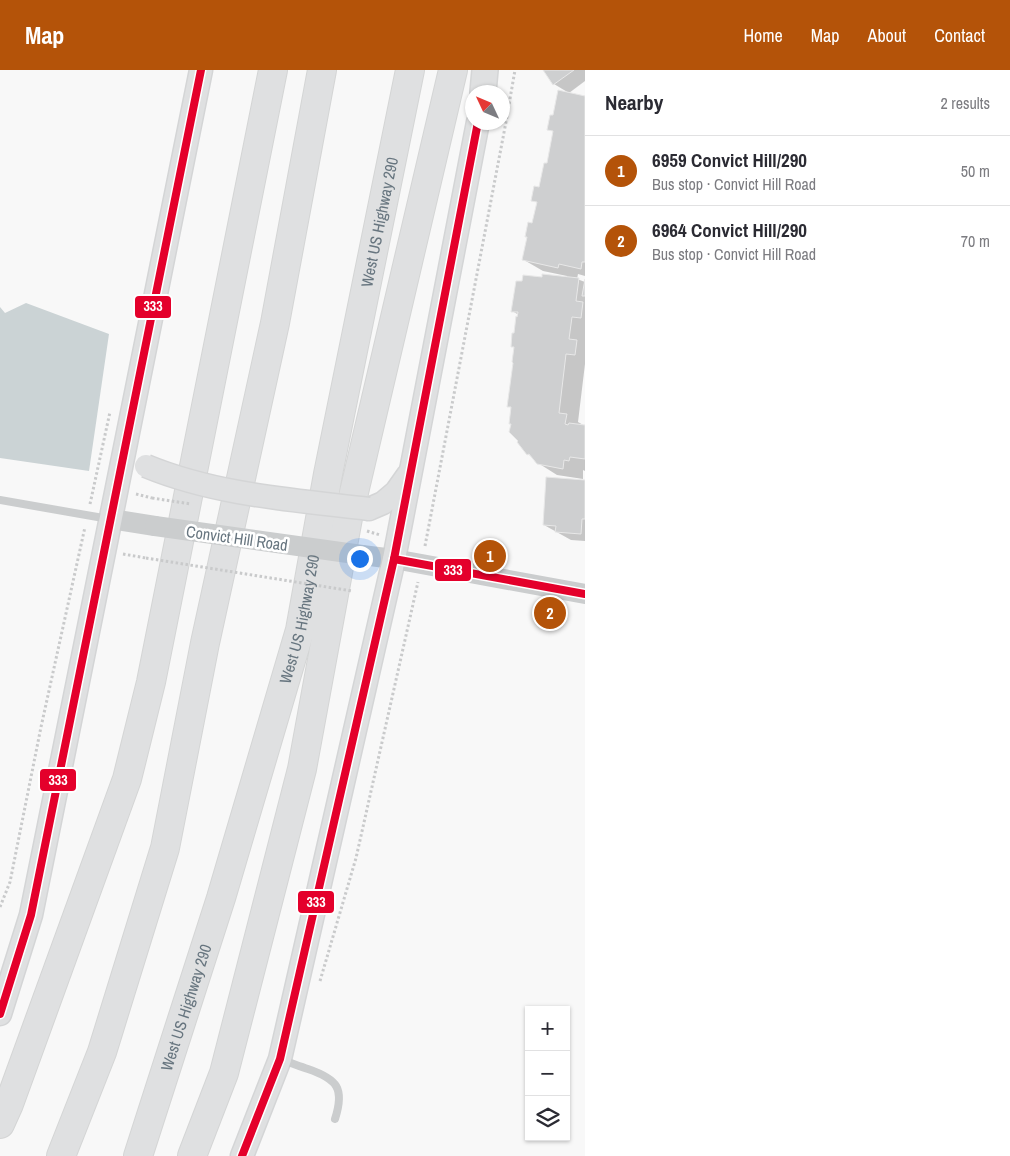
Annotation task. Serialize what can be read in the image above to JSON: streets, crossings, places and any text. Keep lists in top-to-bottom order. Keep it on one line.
{"streets":{"highway":["West US Highway 290"],"street":["Convict Hill Road"]},"lines":["transit line 333"],"north":"top left","page":{"header":"Map","nav":["Home","Map","About","Contact"],"heading":["Nearby","2 results"],"list":[{"mark":"1","name":"6959 Convict Hill/290","note":"Bus stop · Convict Hill Road","value":"50 m"},{"mark":"2","name":"6964 Convict Hill/290","note":"Bus stop · Convict Hill Road","value":"70 m"}],"pins":["1","2"],"map_buttons":["+","−"]}}
